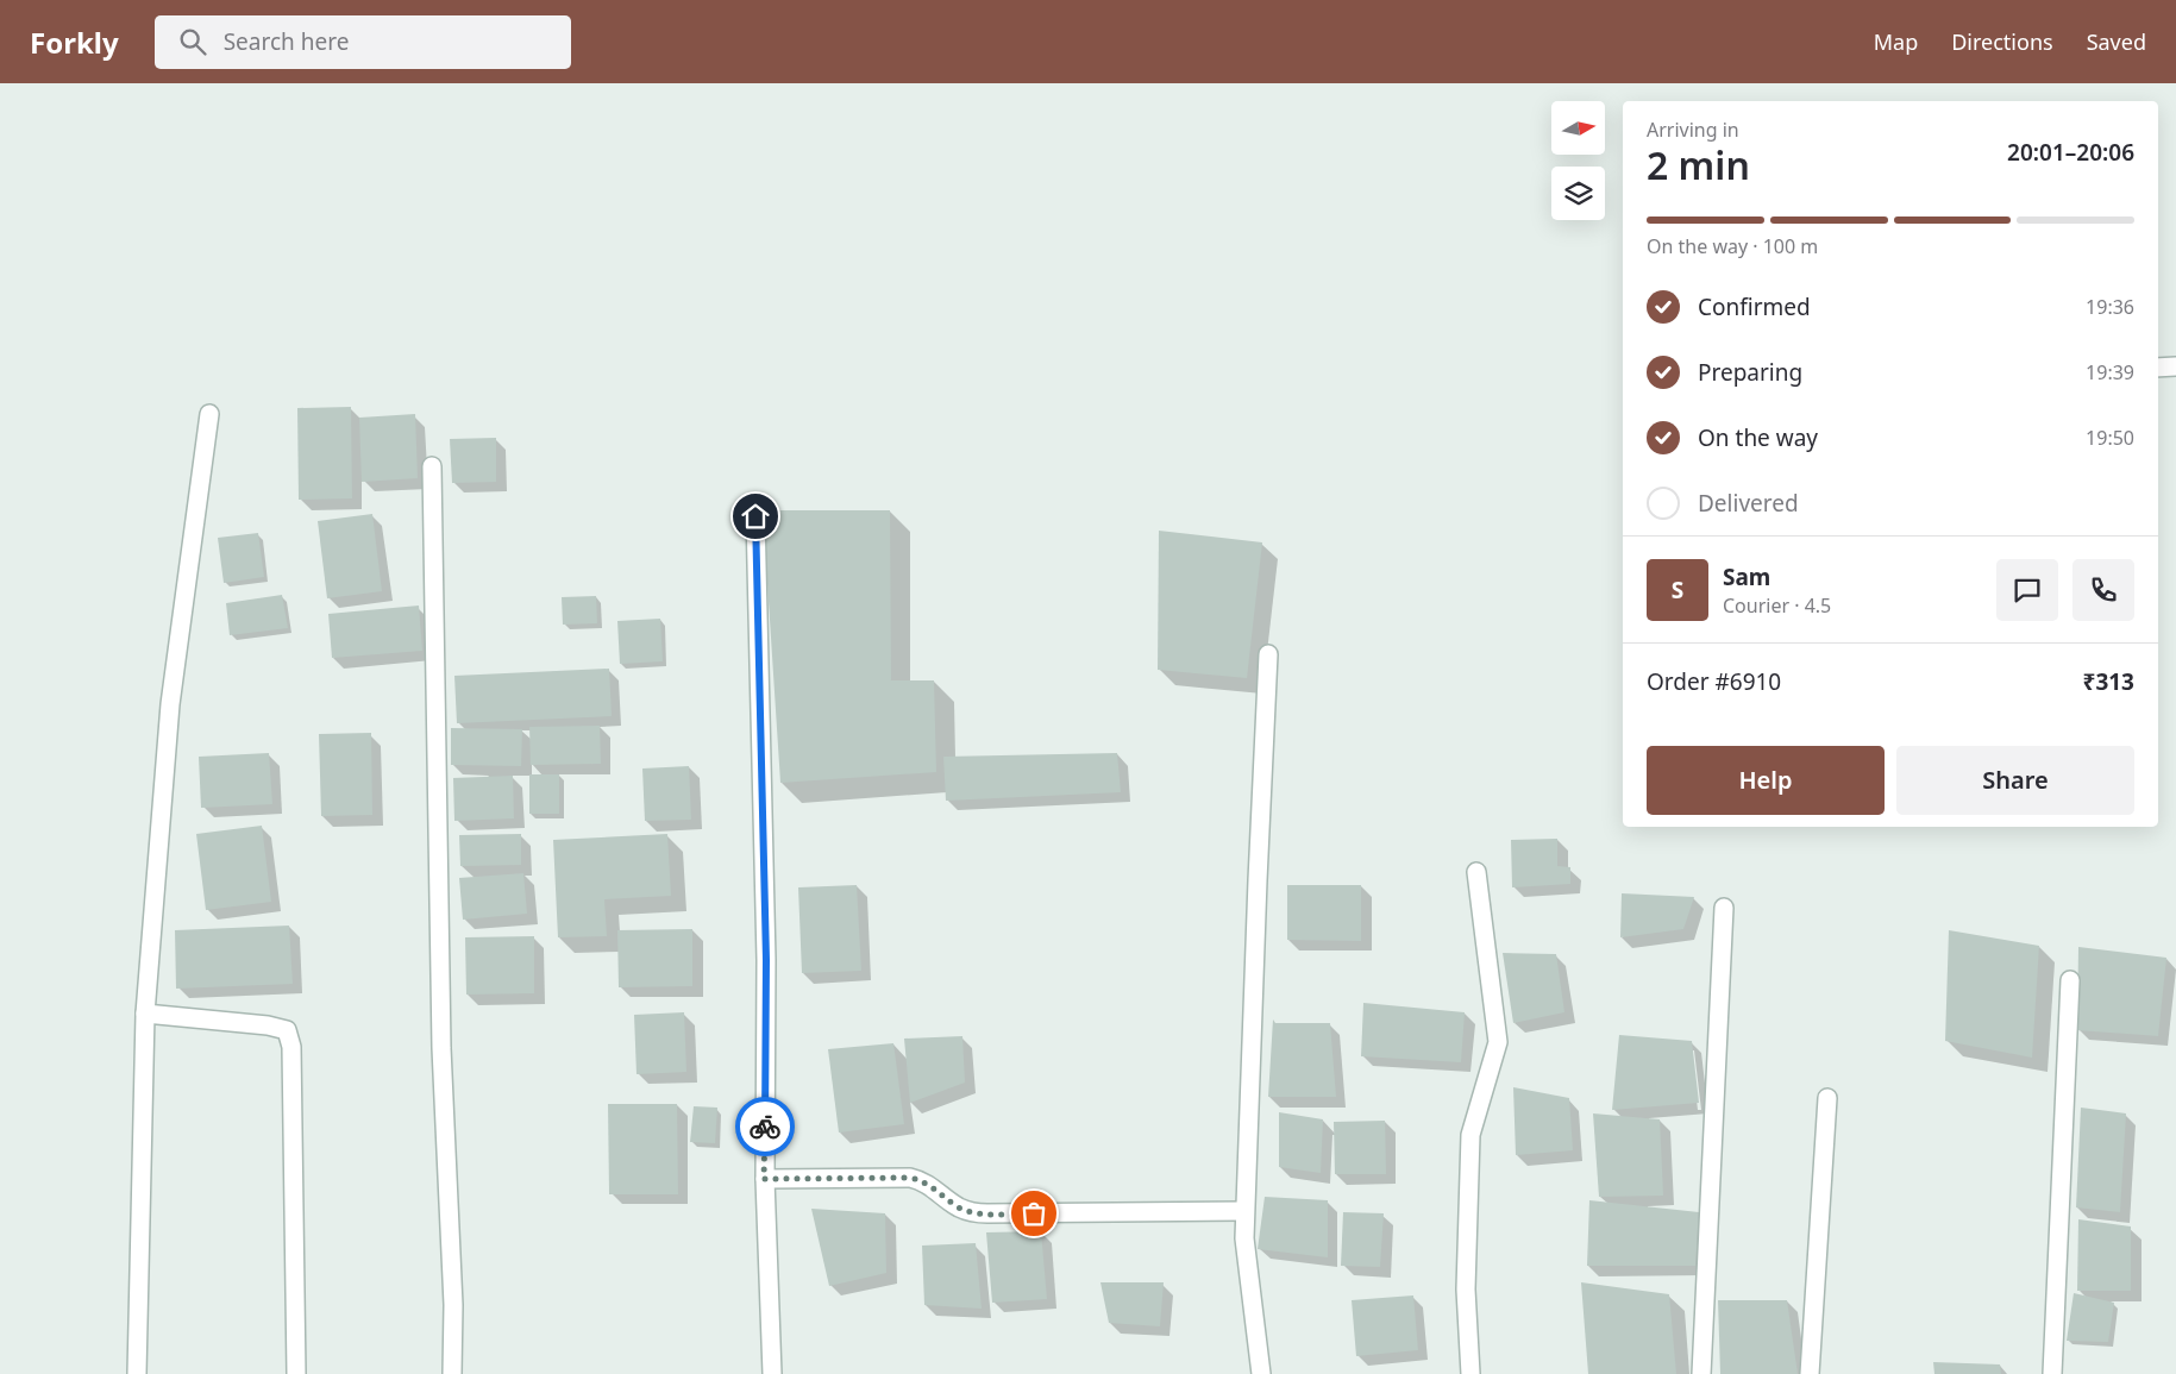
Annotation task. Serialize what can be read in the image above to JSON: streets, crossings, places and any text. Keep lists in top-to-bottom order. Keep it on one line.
{"north":"right","page":{"header":"Forkly","search":"Search here","nav":["Map","Directions","Saved"],"heading":["2 min","Arriving in","20:01–20:06"],"panel":["Sam","Courier · 4.5","Order #6910","₹313"],"bar":"On the way · 100 m","list":[["Confirmed","19:36"],["Preparing","19:39"],["On the way","19:50"],"Delivered"],"round":"S","buttons":["Help","Share"]}}
